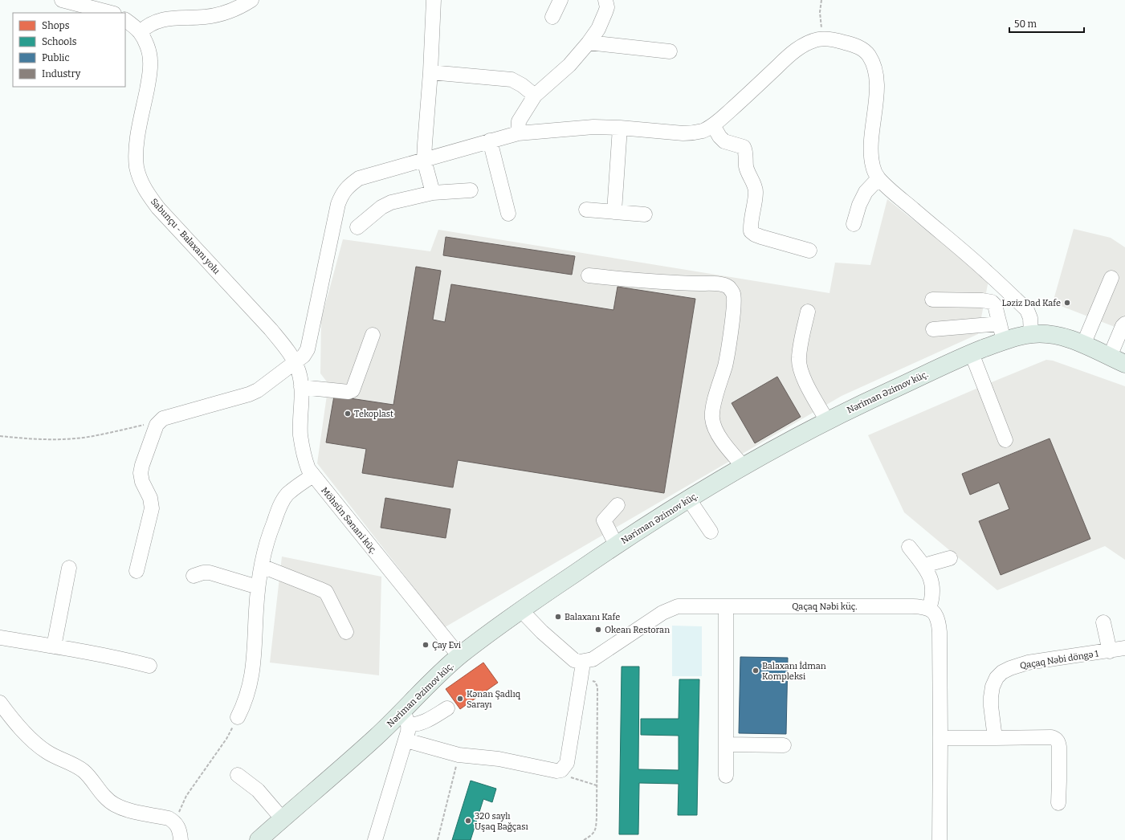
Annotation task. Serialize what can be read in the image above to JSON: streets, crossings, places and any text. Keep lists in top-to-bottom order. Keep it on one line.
{"streets":{"main road":["Nəriman Əzimov küç."],"street":["Sabunçu - Balaxanı yolu","Möhsün Sənani küç.","Qaçaq Nəbi küç.","Qaçaq Nəbi döngə 1"]},"crossings":[["Sabunçu - Balaxanı yolu","Möhsün Sənani küç."],["Nəriman Əzimov küç.","Möhsün Sənani küç."]],"places":["Ləziz Dad Kafe","Tekoplast","Balaxanı Kafe","Okean Restoran","Çay Evi","Balaxanı İdman Kompleksi","Kənan Şadlıq Sarayı","320 saylı Uşaq Bağçası"],"legend":["Shops","Schools","Public","Industry"],"scale_bar":"50 m"}
